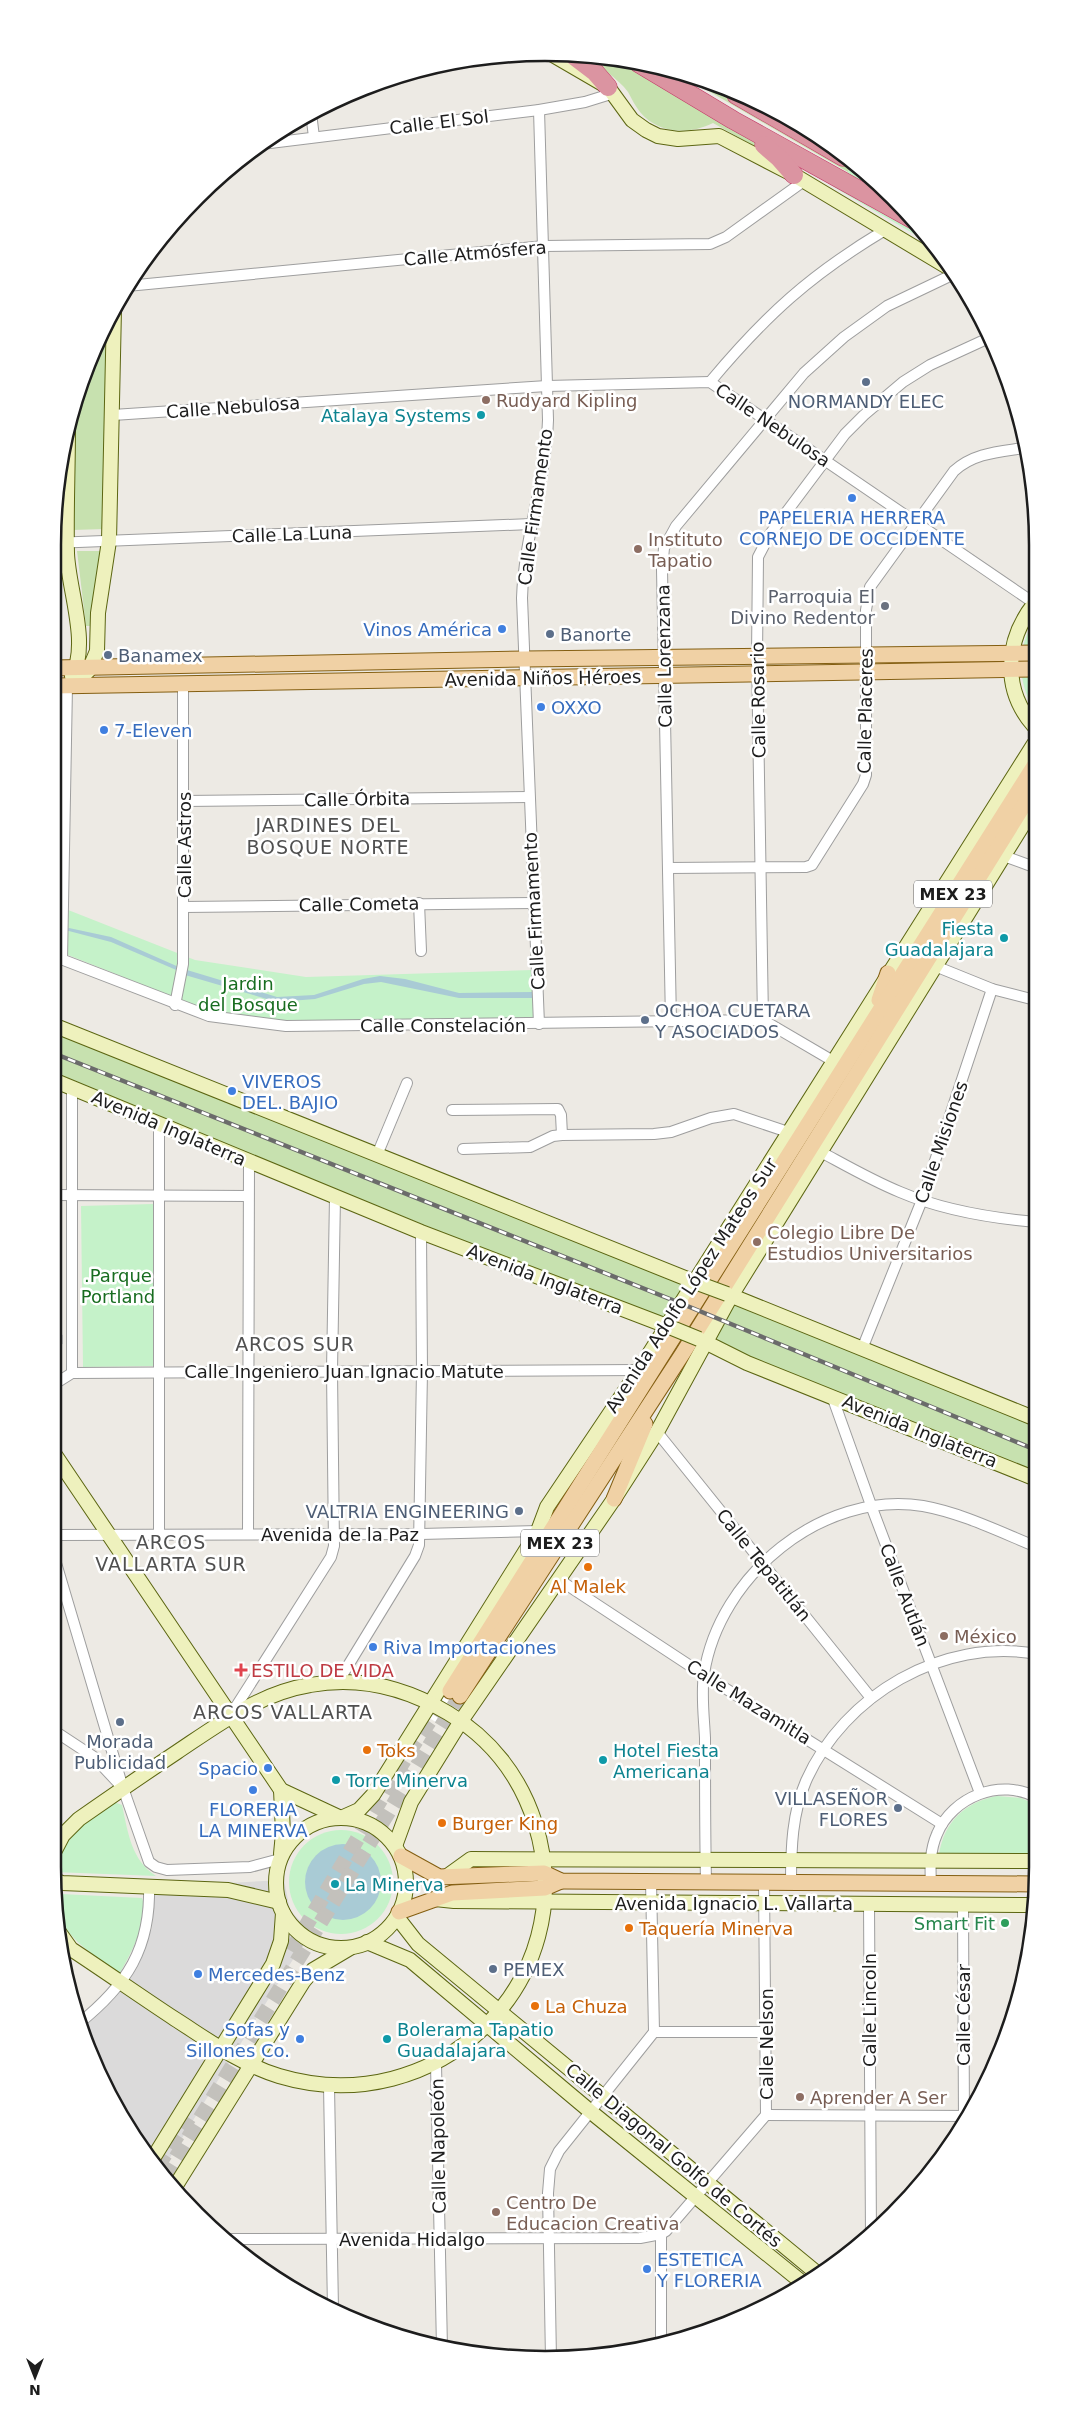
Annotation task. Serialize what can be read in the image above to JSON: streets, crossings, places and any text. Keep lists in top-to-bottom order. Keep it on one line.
{"streets":{"main road":["Avenida Niños Héroes","MEX 23","Avenida Adolfo López Mateos Sur","Avenida Ignacio L. Vallarta"],"street":["Calle El Sol","Calle Atmósfera","Calle Nebulosa","Calle Firmamento","Calle La Luna","Calle Lorenzana","Calle Rosario","Calle Placeres","Calle Órbita","Calle Astros","Calle Cometa","Calle Constelación","Avenida Inglaterra","Calle Misiones","Calle Ingeniero Juan Ignacio Matute","Avenida de la Paz","Calle Tepatitlán","Calle Autlán","Calle Mazamitla","Calle Lincoln","Calle César","Calle Nelson","Calle Napoleón","Calle Diagonal Golfo de Cortés","Avenida Hidalgo"]},"crossings":[["Calle El Sol","Calle Firmamento"],["Calle Atmósfera","Calle Firmamento"],["Calle Nebulosa","Calle Firmamento"],["Calle Nebulosa","Calle Lorenzana"],["Calle Nebulosa","Calle Rosario"],["Calle Nebulosa","Calle Placeres"],["Calle Firmamento","Calle La Luna"],["Calle Firmamento","Avenida Niños Héroes"],["Calle Firmamento","Calle Órbita"],["Calle Firmamento","Calle Cometa"],["Calle Firmamento","Calle Constelación"],["Calle Lorenzana","Avenida Niños Héroes"],["Calle Lorenzana","Calle Placeres"],["Calle Lorenzana","Calle Constelación"],["Avenida Niños Héroes","Calle Rosario"],["Avenida Niños Héroes","Calle Placeres"],["Avenida Niños Héroes","Calle Astros"],["Calle Rosario","Calle Placeres"],["Calle Rosario","Calle Constelación"],["Calle Órbita","Calle Astros"],["Calle Astros","Calle Cometa"],["Calle Astros","Calle Constelación"],["Avenida Inglaterra","Avenida Adolfo López Mateos Sur"],["Avenida Inglaterra","Calle Autlán"],["Avenida Adolfo López Mateos Sur","Calle Ingeniero Juan Ignacio Matute"],["Avenida Adolfo López Mateos Sur","Avenida de la Paz"],["Avenida Adolfo López Mateos Sur","Avenida Ignacio L. Vallarta"],["Avenida Adolfo López Mateos Sur","Calle Diagonal Golfo de Cortés"],["Avenida Ignacio L. Vallarta","Calle Lincoln"],["Avenida Ignacio L. Vallarta","Calle César"],["Avenida Ignacio L. Vallarta","Calle Nelson"],["Avenida Ignacio L. Vallarta","Calle Diagonal Golfo de Cortés"],["Calle Nelson","Calle Diagonal Golfo de Cortés"],["Calle Nelson","Avenida Hidalgo"],["Calle Napoleón","Avenida Hidalgo"]],"districts":["JARDINES DEL BOSQUE NORTE","ARCOS SUR","ARCOS VALLARTA SUR","ARCOS VALLARTA"],"parks":["Jardin del Bosque",".Parque Portland"],"places":{"other":["NORMANDY ELEC","Rudyard Kipling","Atalaya Systems","PAPELERIA HERRERA CORNEJO DE OCCIDENTE","Instituto Tapatio","Parroquia El Divino Redentor","Vinos América","Banorte","Banamex","OXXO","7-Eleven","Fiesta Guadalajara","OCHOA CUETARA Y ASOCIADOS","VIVEROS DEL. BAJIO","Colegio Libre De Estudios Universitarios","VALTRIA ENGINEERING","Al Malek","México","Riva Importaciones","Morada Publicidad","Toks","Hotel Fiesta Americana","Spacio","Torre Minerva","FLORERIA LA MINERVA","VILLASEÑOR FLORES","Burger King","La Minerva","Smart Fit","Taquería Minerva","PEMEX","Mercedes-Benz","La Chuza","Sofas y Sillones Co.","Bolerama Tapatio Guadalajara","Aprender A Ser","Centro De Educacion Creativa","ESTETICA Y FLORERIA"],"health":["ESTILO DE VIDA"]},"north":"bottom"}
